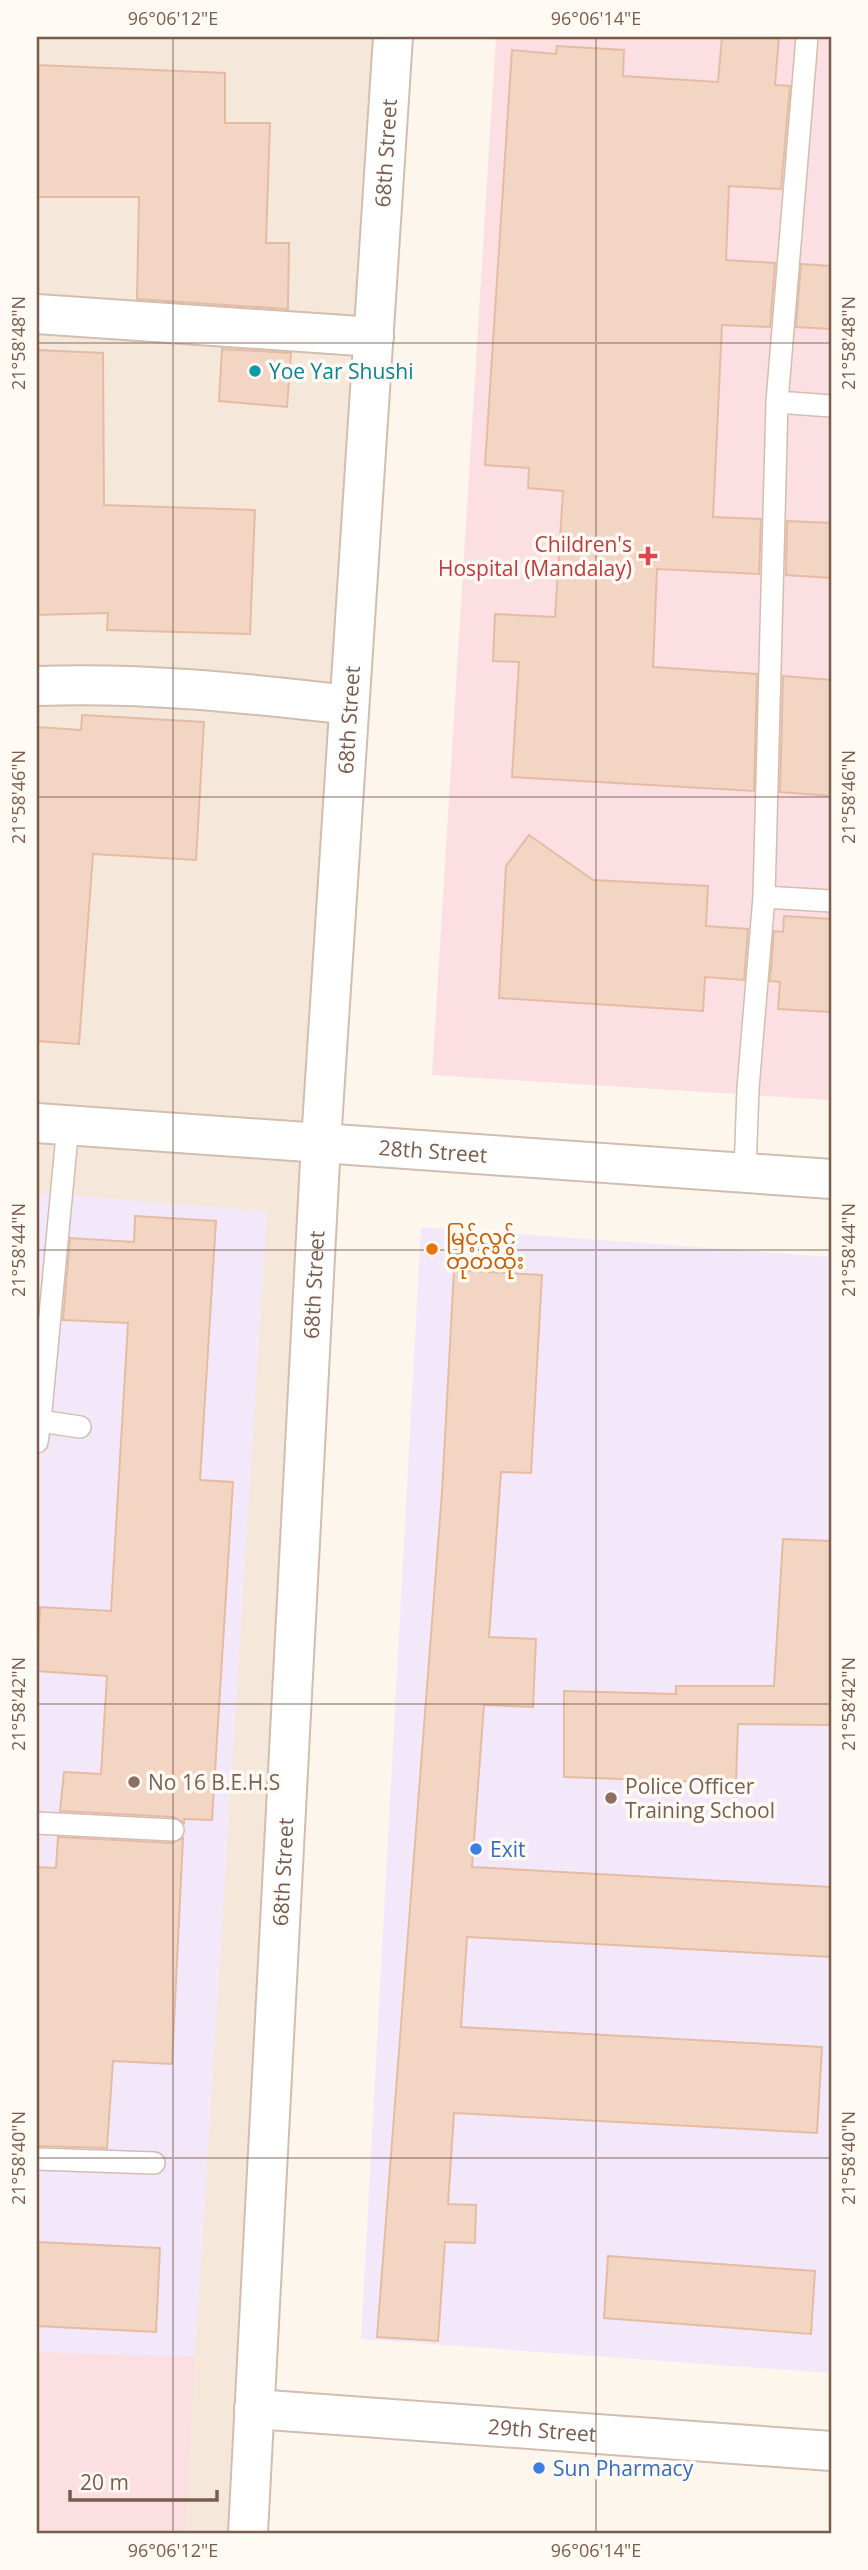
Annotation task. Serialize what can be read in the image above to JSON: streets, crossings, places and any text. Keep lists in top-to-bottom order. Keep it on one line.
{"streets":{"street":["68th Street","28th Street","29th Street"]},"crossings":[["68th Street","28th Street"],["68th Street","29th Street"]],"places":{"other":["Yoe Yar Shushi","မြင့်လွင် တုတ်ထိုး","No 16 B.E.H.S","Police Officer Training School","Exit","Sun Pharmacy"],"health":["Children's Hospital (Mandalay)"]},"scale_bar":"20 m","coordinates":["96°06'12\"E","96°06'14\"E","21°58'48\"N","21°58'46\"N","21°58'44\"N","21°58'42\"N","21°58'40\"N"]}
